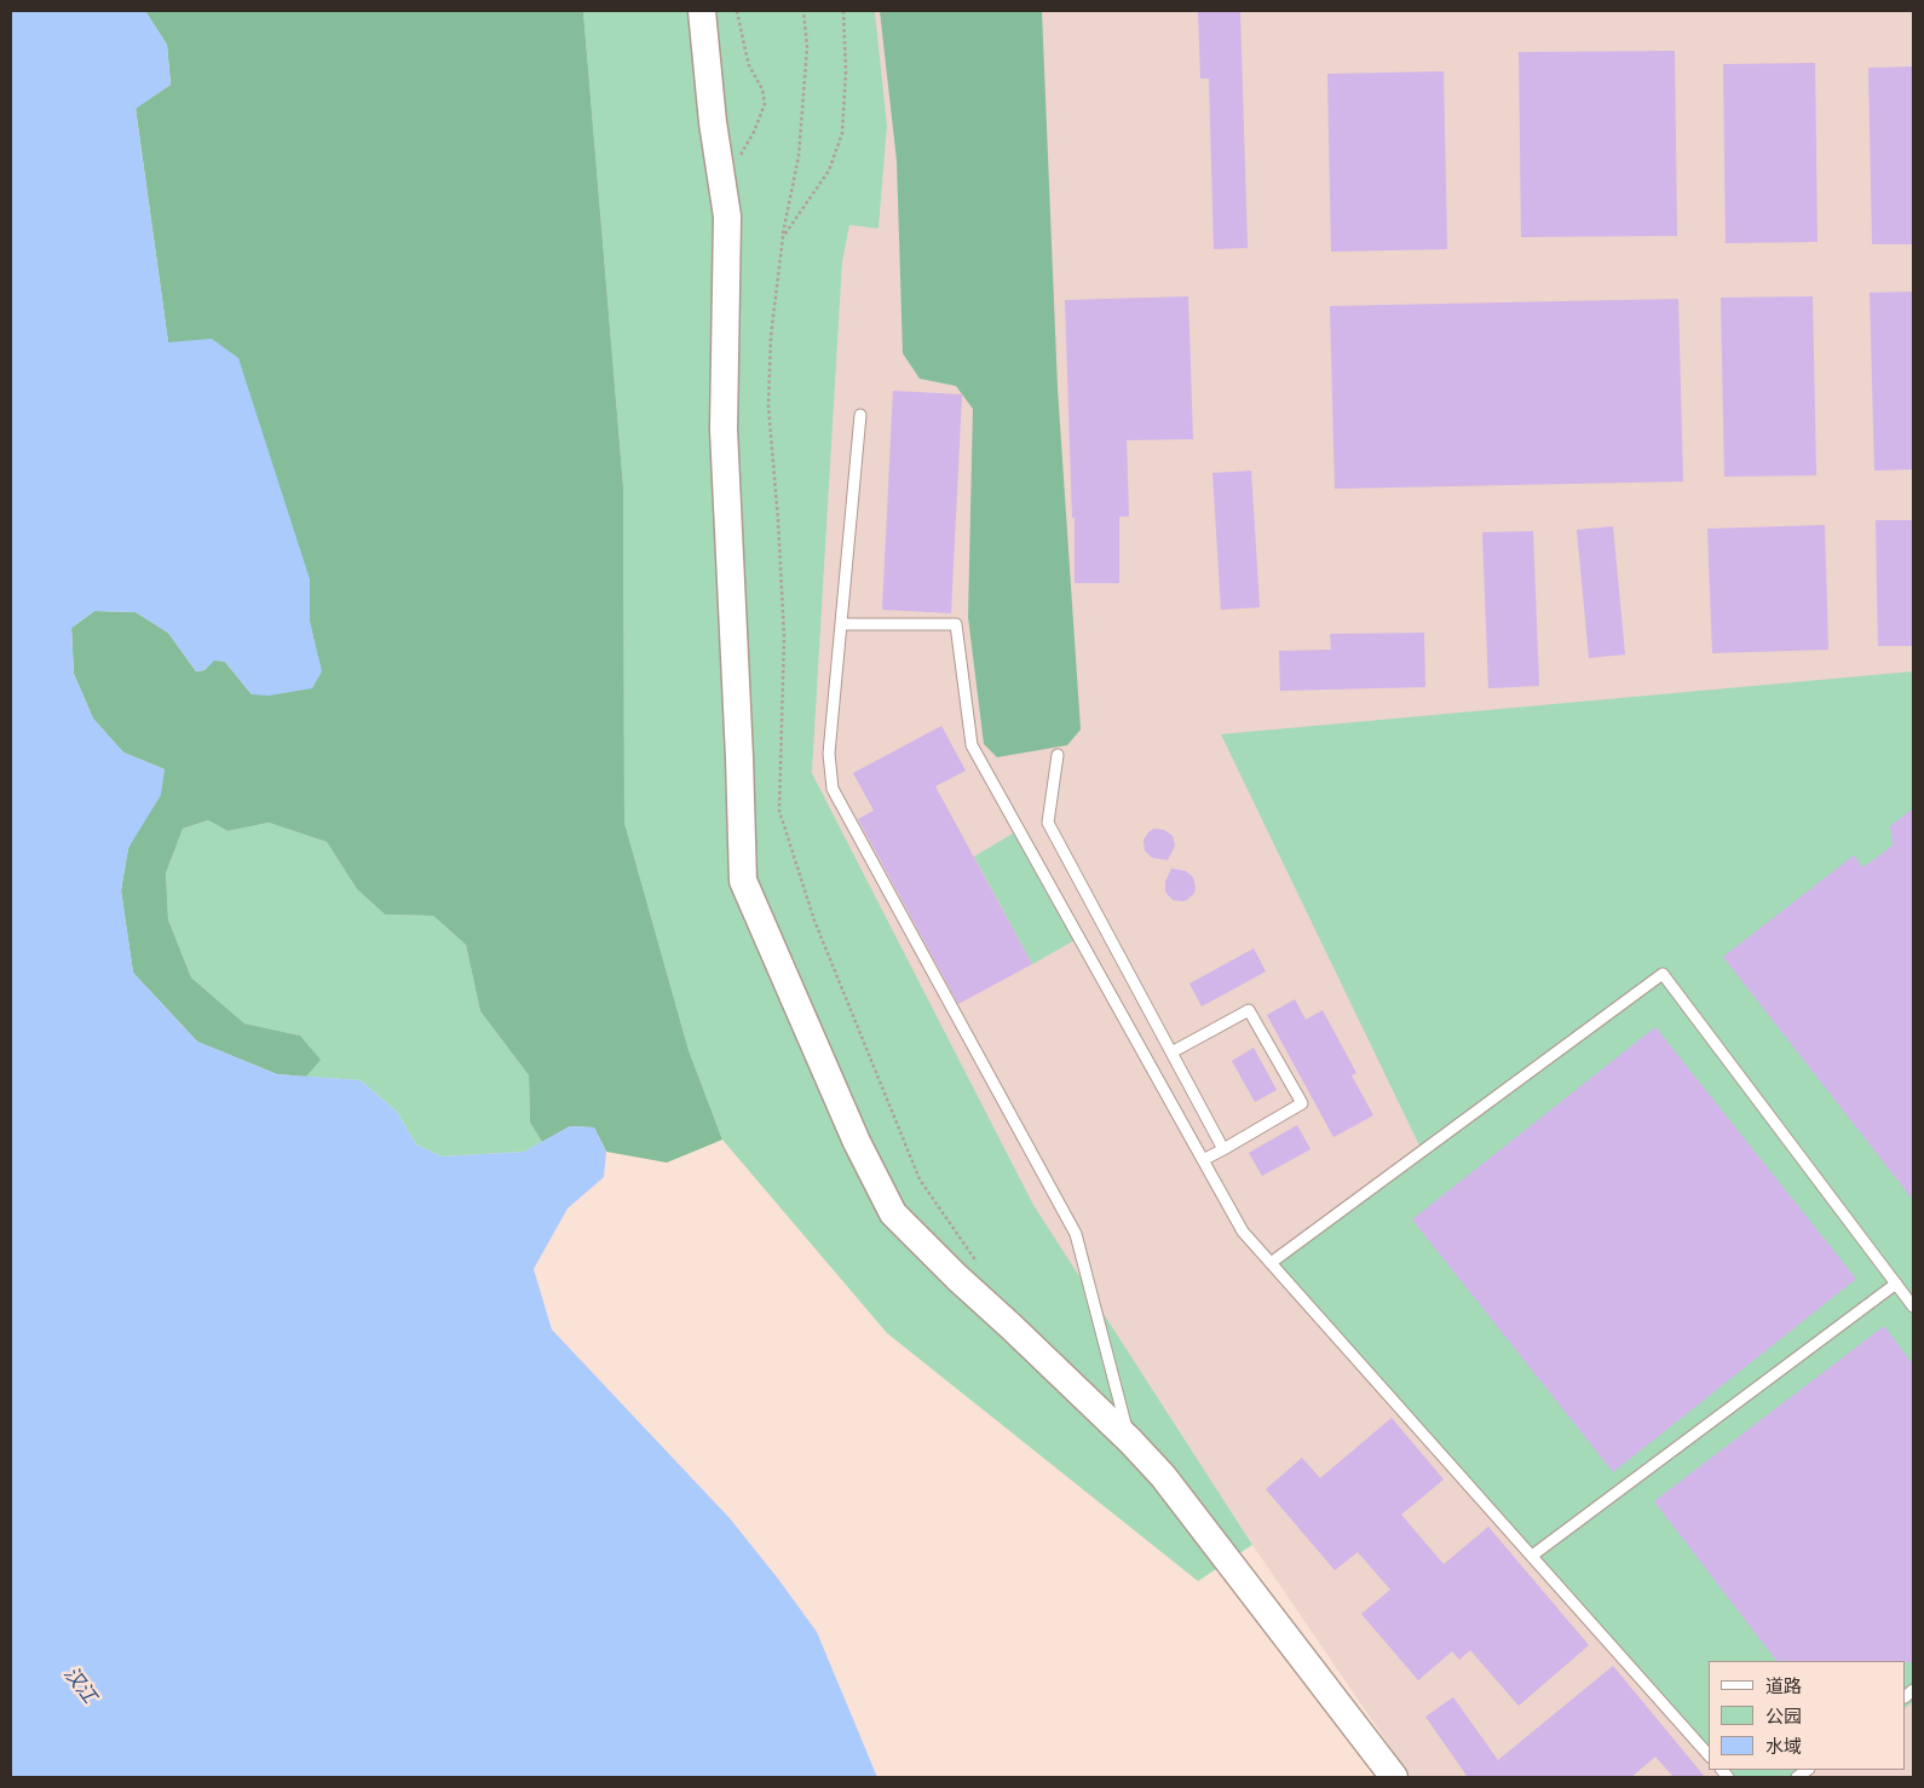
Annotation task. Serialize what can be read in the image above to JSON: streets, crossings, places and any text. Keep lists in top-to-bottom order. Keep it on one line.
{"water":["汉江"],"legend":["道路","公园","水域"]}
